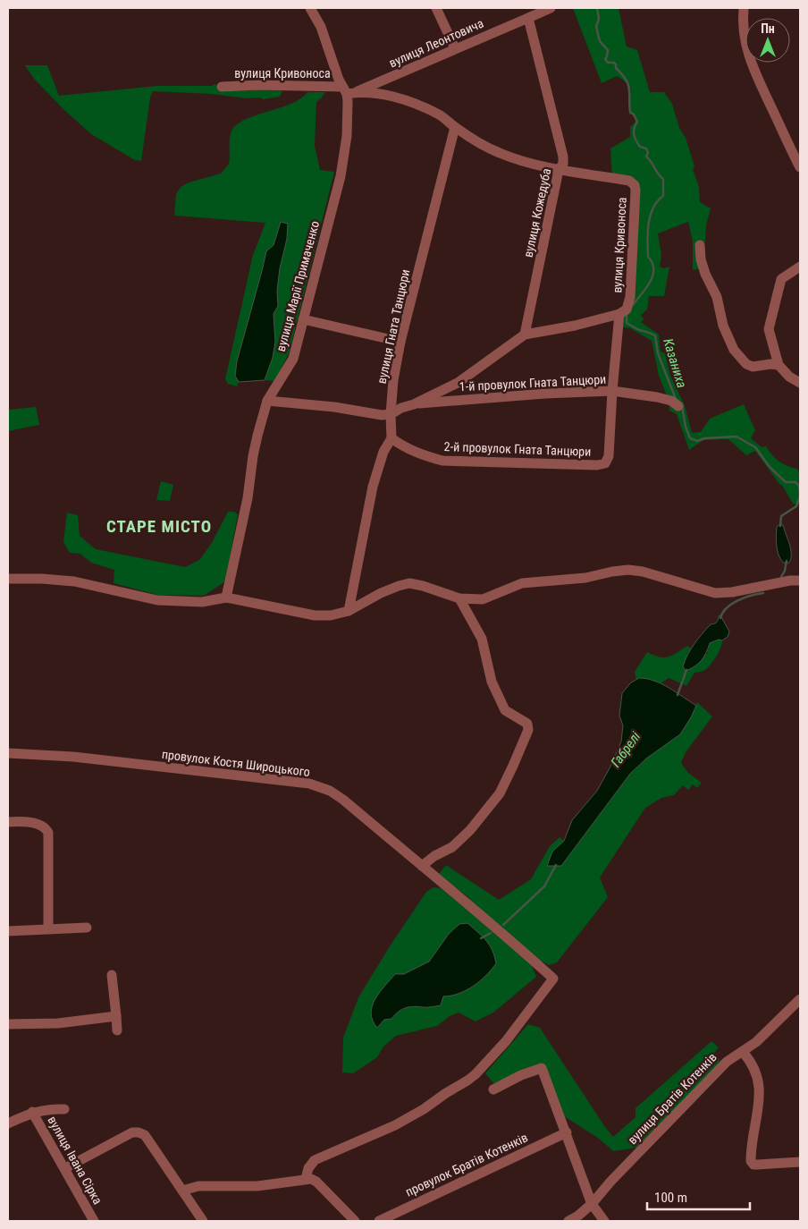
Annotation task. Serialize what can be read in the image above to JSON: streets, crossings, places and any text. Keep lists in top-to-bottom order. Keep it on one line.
{"streets":{"street":["вулиця Леонтовича","вулиця Кривоноса","вулиця Кожедуба","вулиця Марії Примаченко","вулиця Гната Танцюри","1-й провулок Гната Танцюри","2-й провулок Гната Танцюри","провулок Костя Широцького","вулиця Братів Котенків","вулиця Івана Сірка","провулок Братів Котенків"]},"crossings":[["вулиця Леонтовича","вулиця Кривоноса"],["вулиця Леонтовича","вулиця Кожедуба"],["вулиця Леонтовича","вулиця Марії Примаченко"],["вулиця Кривоноса","вулиця Кожедуба"],["вулиця Кривоноса","вулиця Марії Примаченко"],["вулиця Кривоноса","вулиця Гната Танцюри"],["вулиця Кривоноса","2-й провулок Гната Танцюри"],["вулиця Гната Танцюри","2-й провулок Гната Танцюри"],["1-й провулок Гната Танцюри","2-й провулок Гната Танцюри"]],"districts":["СТАРЕ МІСТО"],"water":["Казаниха","Габрелі"],"scale_bar":"100 m","north":"top"}
